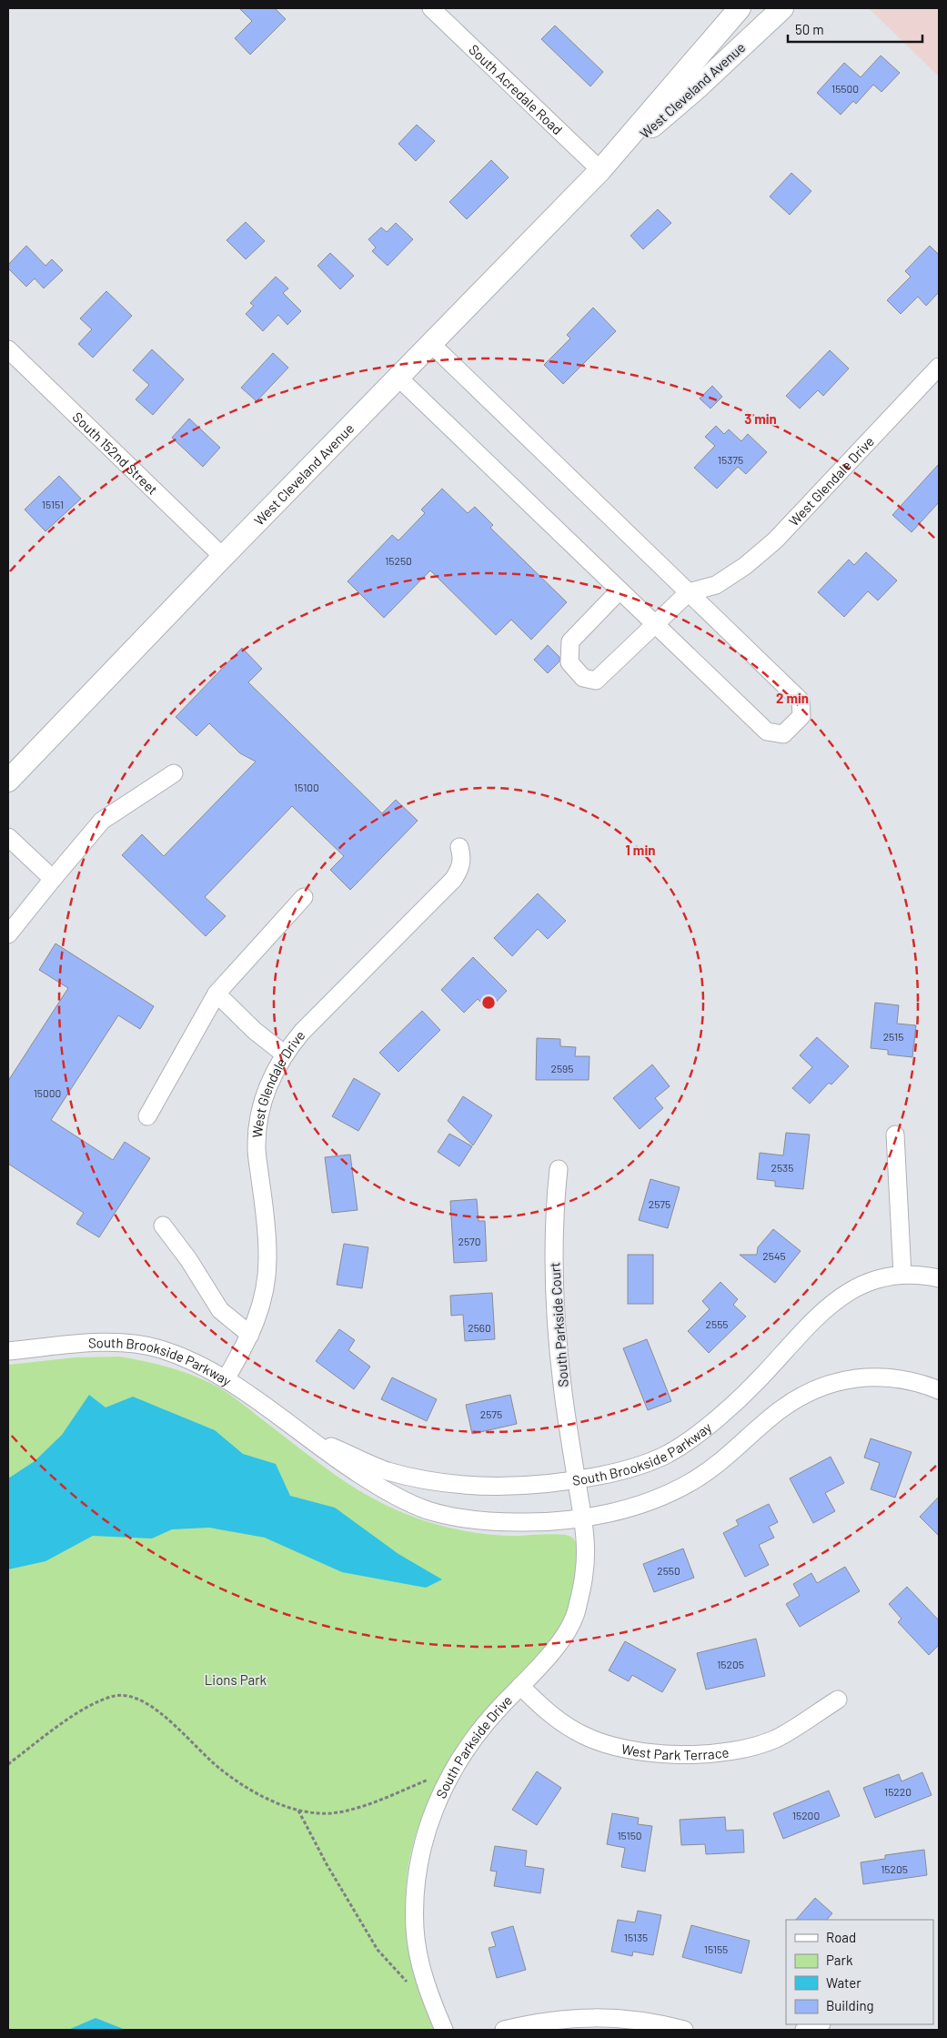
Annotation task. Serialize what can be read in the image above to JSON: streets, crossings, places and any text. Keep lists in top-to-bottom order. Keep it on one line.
{"streets":{"main road":["West Cleveland Avenue"],"street":["South Acredale Road","South 152nd Street","West Glendale Drive","South Parkside Court","South Brookside Parkway","South Parkside Drive","West Park Terrace"]},"crossings":[["South Acredale Road","West Cleveland Avenue"],["West Cleveland Avenue","South 152nd Street"],["West Glendale Drive","South Brookside Parkway"],["South Parkside Court","South Brookside Parkway"],["South Parkside Court","South Parkside Drive"],["South Brookside Parkway","South Parkside Drive"],["South Parkside Drive","West Park Terrace"]],"parks":["Lions Park"],"house_numbers":["15500","15375","15151","15250","15100","2515","2595","15000","2535","2575","2570","2545","2555","2560","2575","2550","15205","15220","15200","15150","15205","15135","15155"],"legend":["Road","Park","Water","Building"],"scale_bar":"50 m","rings":["3 min","2 min","1 min"]}
